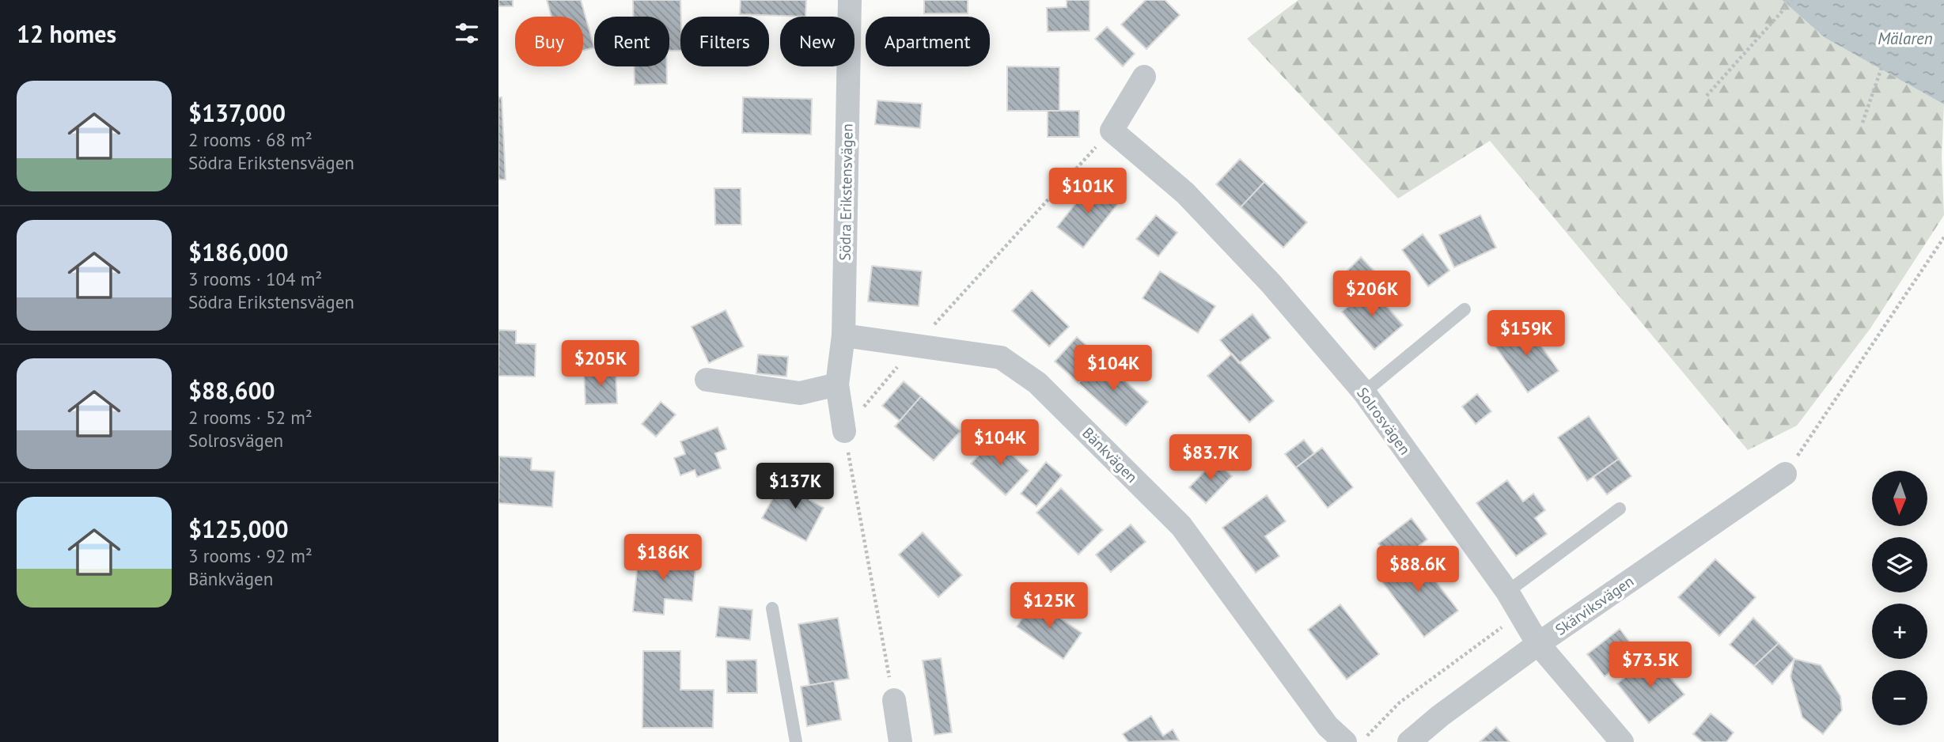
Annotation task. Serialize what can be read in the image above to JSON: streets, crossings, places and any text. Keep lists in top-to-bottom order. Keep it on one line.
{"streets":{"street":["Södra Erikstensvägen","Solrosvägen","Bänkvägen","Skärviksvägen"]},"crossings":[["Södra Erikstensvägen","Bänkvägen"],["Solrosvägen","Skärviksvägen"]],"water":["Mälaren"],"north":"bottom","page":{"heading":"12 homes","chip":["Buy","Rent","Filters","New","Apartment"],"list":[{"name":"$137,000","note":"2 rooms · 68 m² · Södra Erikstensvägen"},{"name":"$186,000","note":"3 rooms · 104 m² · Södra Erikstensvägen"},{"name":"$88,600","note":"2 rooms · 52 m² · Solrosvägen"},{"name":"$125,000","note":"3 rooms · 92 m² · Bänkvägen"}],"price":["$101K","$206K","$159K","$205K","$104K","$104K","$83.7K","$137K","$186K","$88.6K","$125K","$73.5K"],"map_buttons":["+","−"]}}
